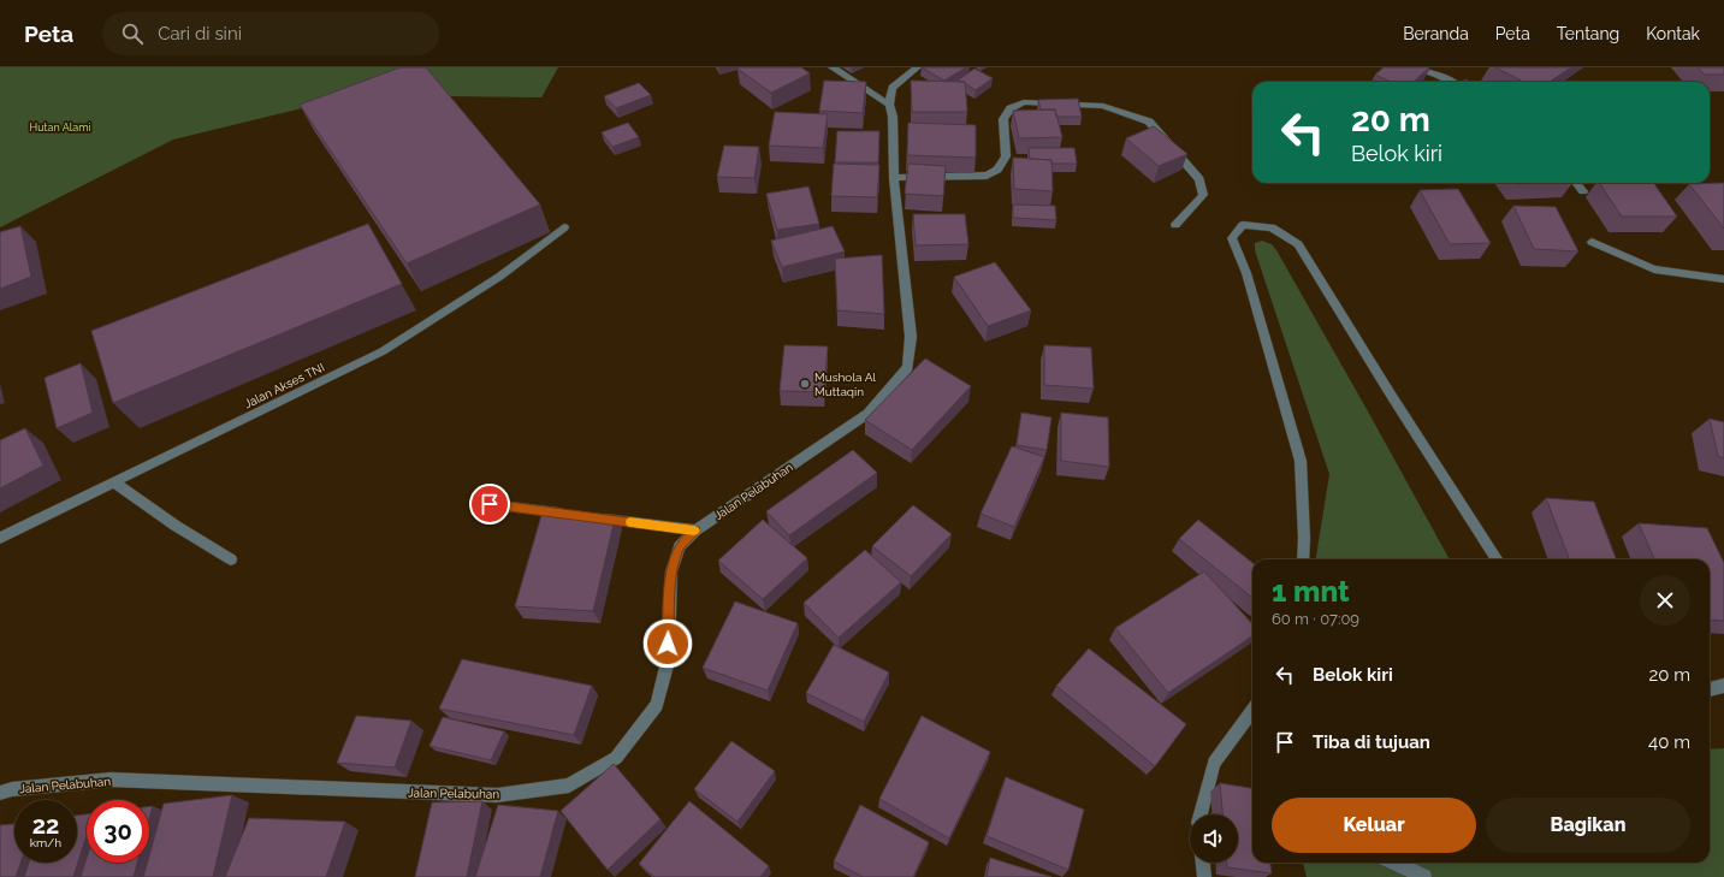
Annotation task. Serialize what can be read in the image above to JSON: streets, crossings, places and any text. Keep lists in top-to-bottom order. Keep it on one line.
{"streets":{"street":["Jalan Akses TNI","Jalan Pelabuhan"]},"parks":["Hutan Alami"],"places":["Mushola Al Muttaqin"],"page":{"header":"Peta","search":"Cari di sini","nav":["Beranda","Peta","Tentang","Kontak"],"turn":["20 m","Belok kiri"],"heading":["1 mnt","60 m · 07:09"],"list":[{"name":"Belok kiri","value":"20 m"},{"name":"Tiba di tujuan","value":"40 m"}],"buttons":["Keluar","Bagikan"],"speed":"22 km/h","limit":"30"}}
